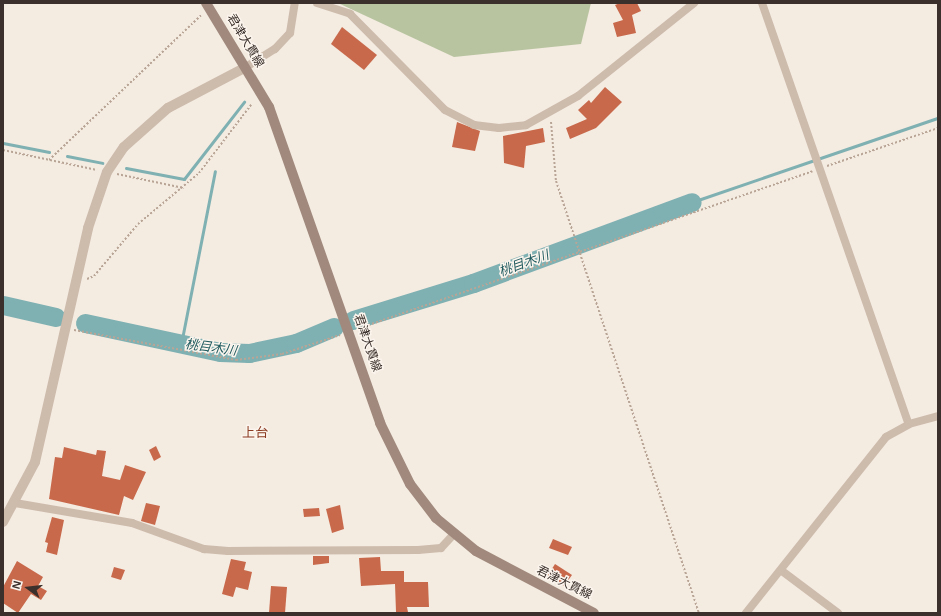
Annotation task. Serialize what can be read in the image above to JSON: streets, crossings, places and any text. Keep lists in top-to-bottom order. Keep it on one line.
{"streets":{"main road":["君津大貫線"]},"districts":["上台"],"water":["桃目木川"],"north":"left"}
